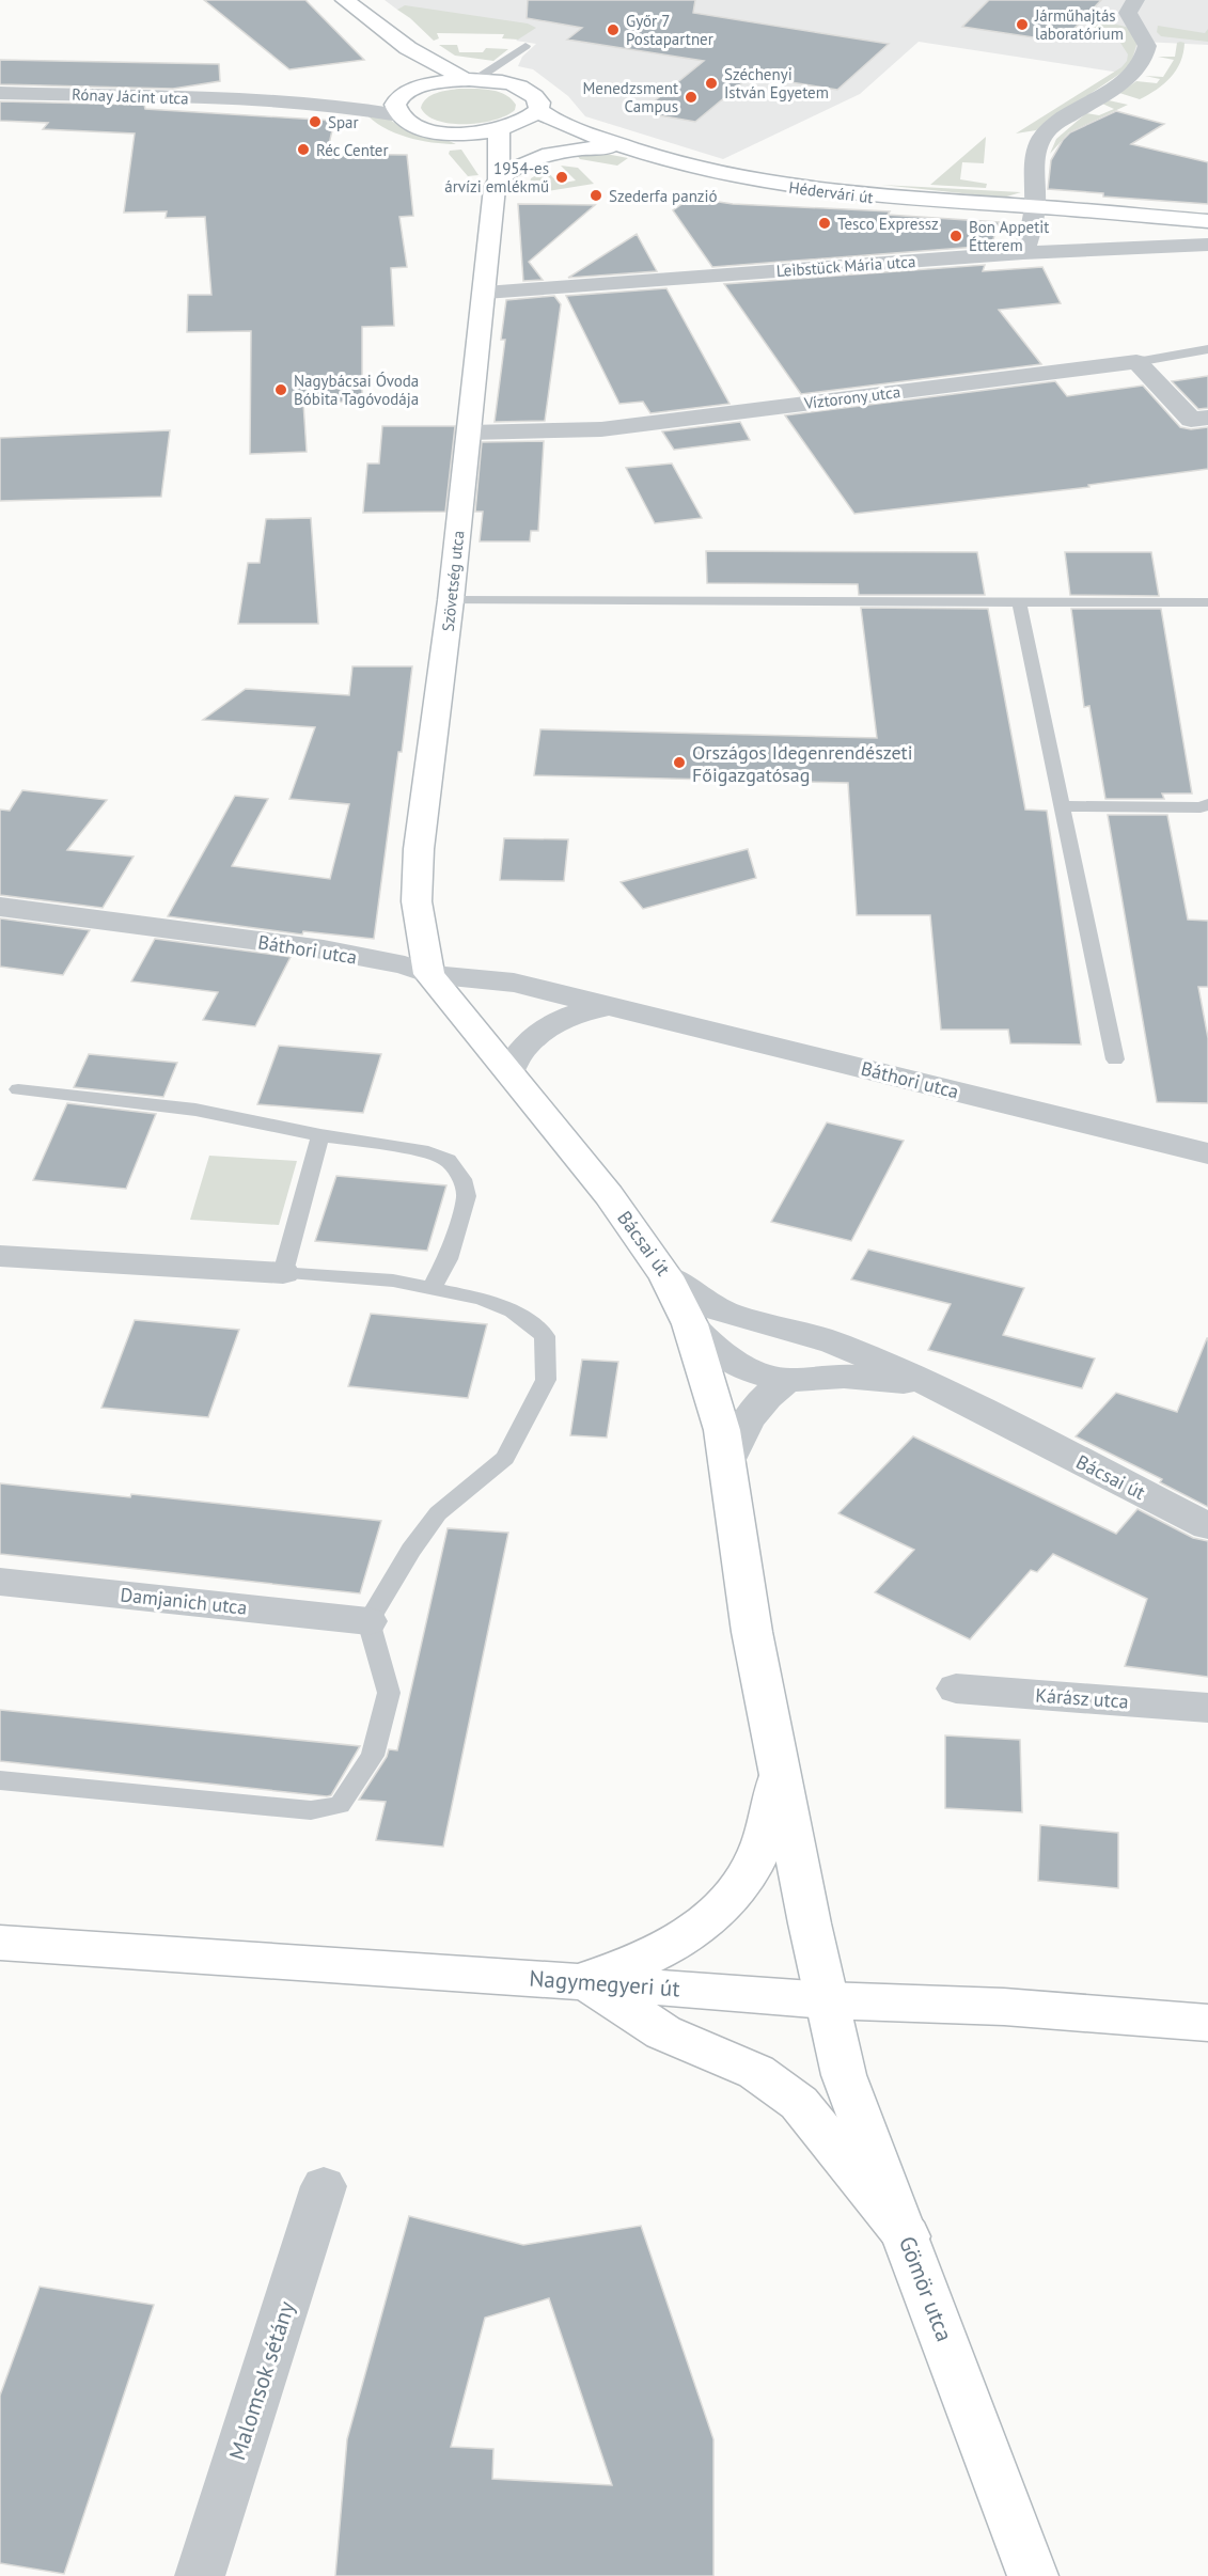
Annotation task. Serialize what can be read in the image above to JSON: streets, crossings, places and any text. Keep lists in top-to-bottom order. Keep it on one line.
{"streets":{"street":["Rónay Jácint utca","Hédervári út","Leibstück Mária utca","Víztorony utca","Szövetség utca","Báthori utca","Bácsai út","Damjanich utca","Kárász utca","Nagymegyeri út","Gömör utca","Malomsok sétány"]},"crossings":[["Hédervári út","Szövetség utca"],["Leibstück Mária utca","Szövetség utca"],["Víztorony utca","Szövetség utca"],["Szövetség utca","Báthori utca"],["Szövetség utca","Bácsai út"],["Báthori utca","Bácsai út"],["Bácsai út","Gömör utca"],["Nagymegyeri út","Gömör utca"]],"places":["Járműhajtás laboratórium","Győr 7 Postapartner","Széchenyi István Egyetem","Menedzsment Campus","Spar","Réc Center","1954-es árvízi emlékmű","Szederfa panzió","Tesco Expressz","Bon Appetit Étterem","Nagybácsai Óvoda Bóbita Tagóvodája","Országos Idegenrendészeti Főigazgatósag"]}
